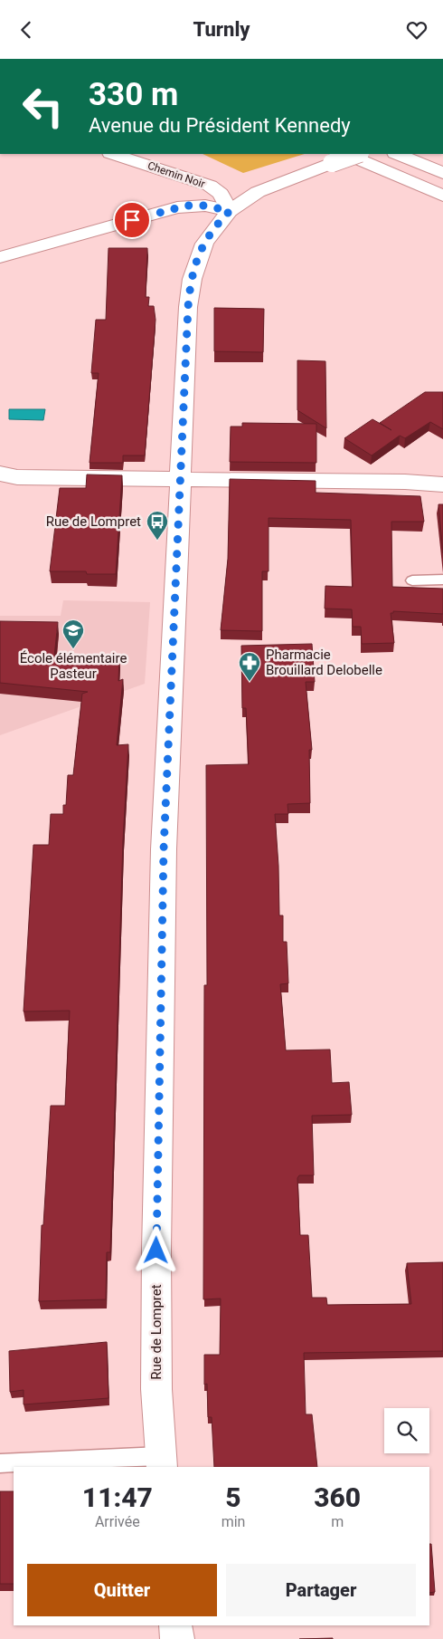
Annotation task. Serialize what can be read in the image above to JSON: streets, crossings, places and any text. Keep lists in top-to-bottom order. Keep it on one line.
{"streets":{"main road":["Chemin Noir","Rue de Lompret"]},"crossings":[["Chemin Noir","Rue de Lompret"]],"places":{"bus stop":["Rue de Lompret"],"school or university":["École élémentaire Pasteur"],"pharmacy":["Pharmacie Brouillard Delobelle"]},"page":{"header":"Turnly","turn":["330 m","Avenue du Président Kennedy"],"eta":["11:47","Arrivée","5","min","360","m"],"buttons":["Quitter","Partager"]}}
